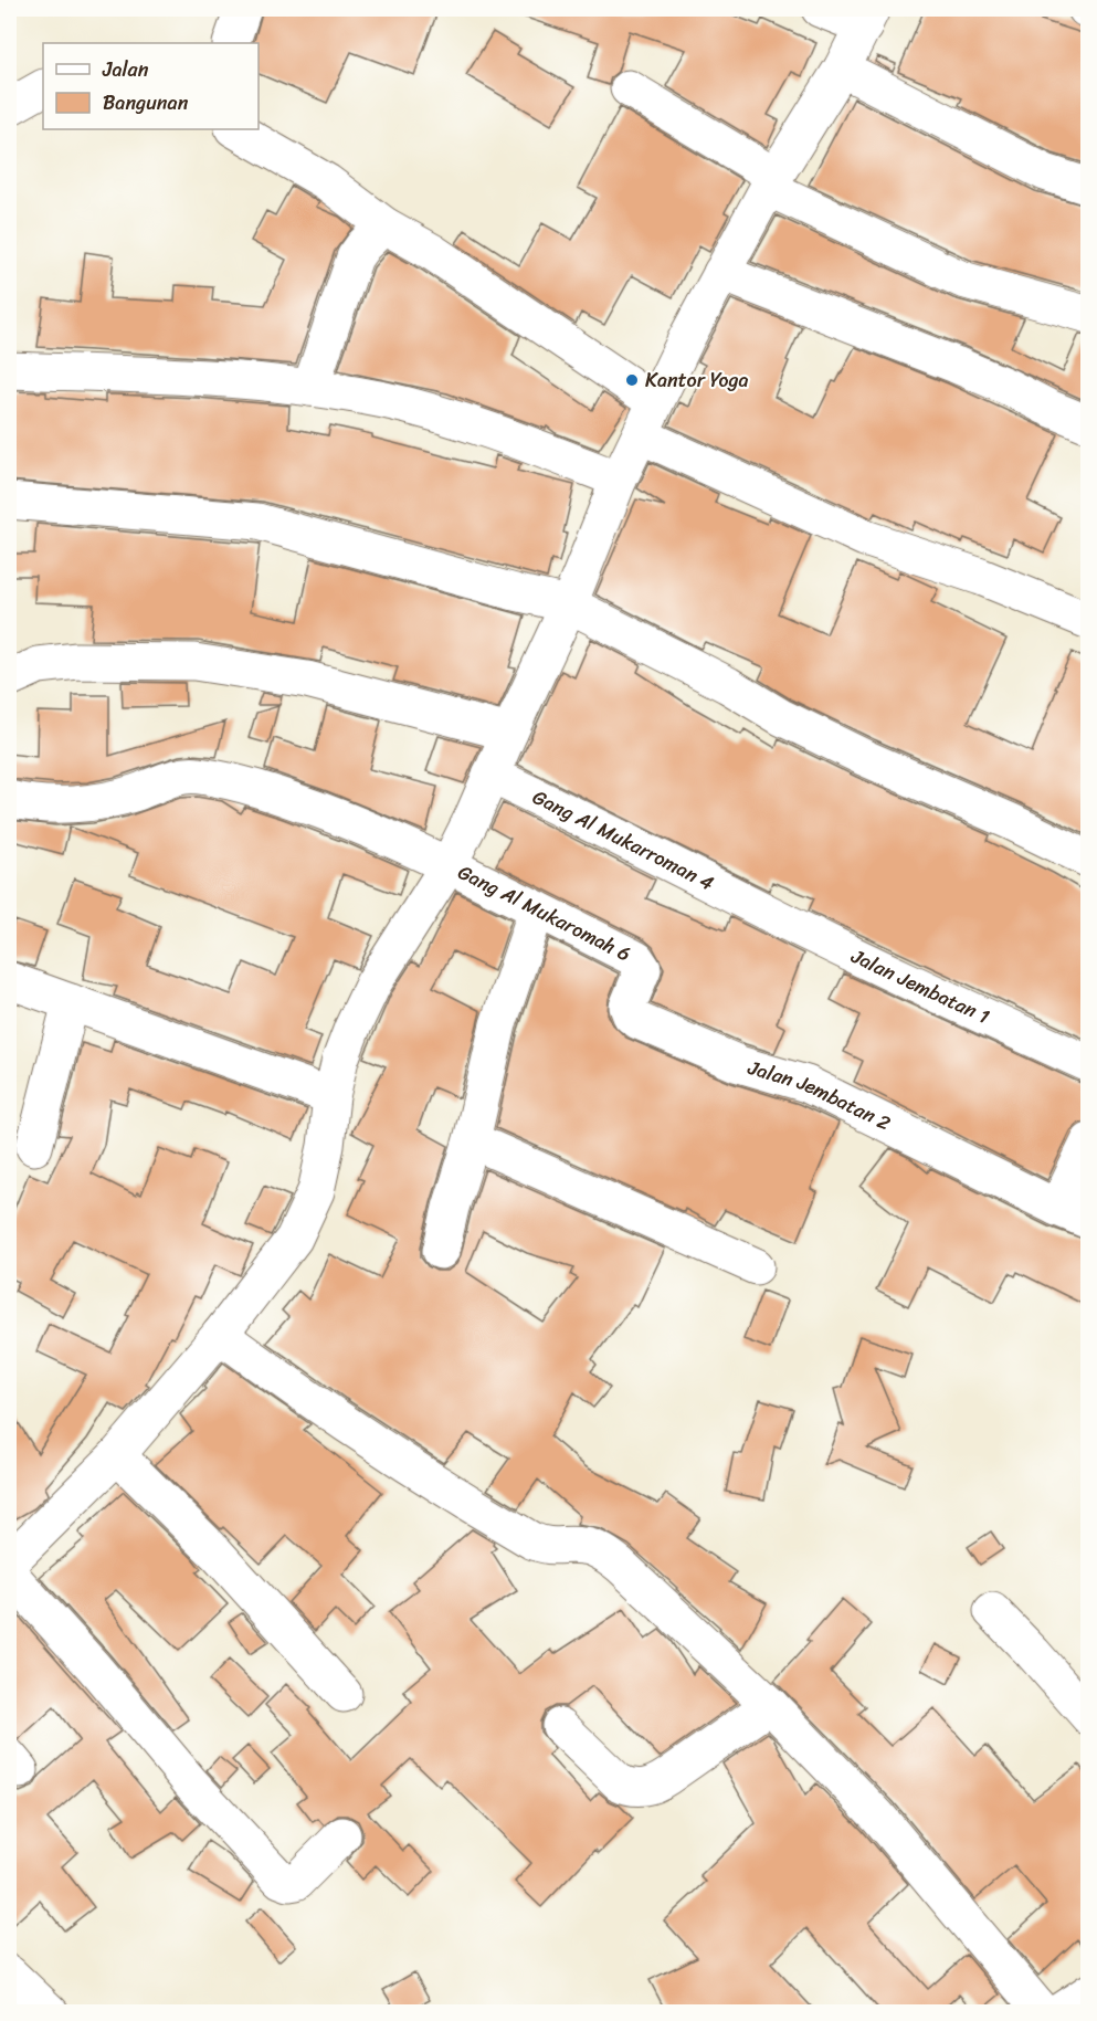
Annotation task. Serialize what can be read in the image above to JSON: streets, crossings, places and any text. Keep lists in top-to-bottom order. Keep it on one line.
{"streets":{"street":["Gang Al Mukarroman 4","Gang Al Mukaromah 6","Jalan Jembatan 1","Jalan Jembatan 2"]},"crossings":[["Gang Al Mukarroman 4","Jalan Jembatan 1"],["Gang Al Mukaromah 6","Jalan Jembatan 2"]],"places":["Kantor Yoga"],"legend":["Jalan","Bangunan"]}
